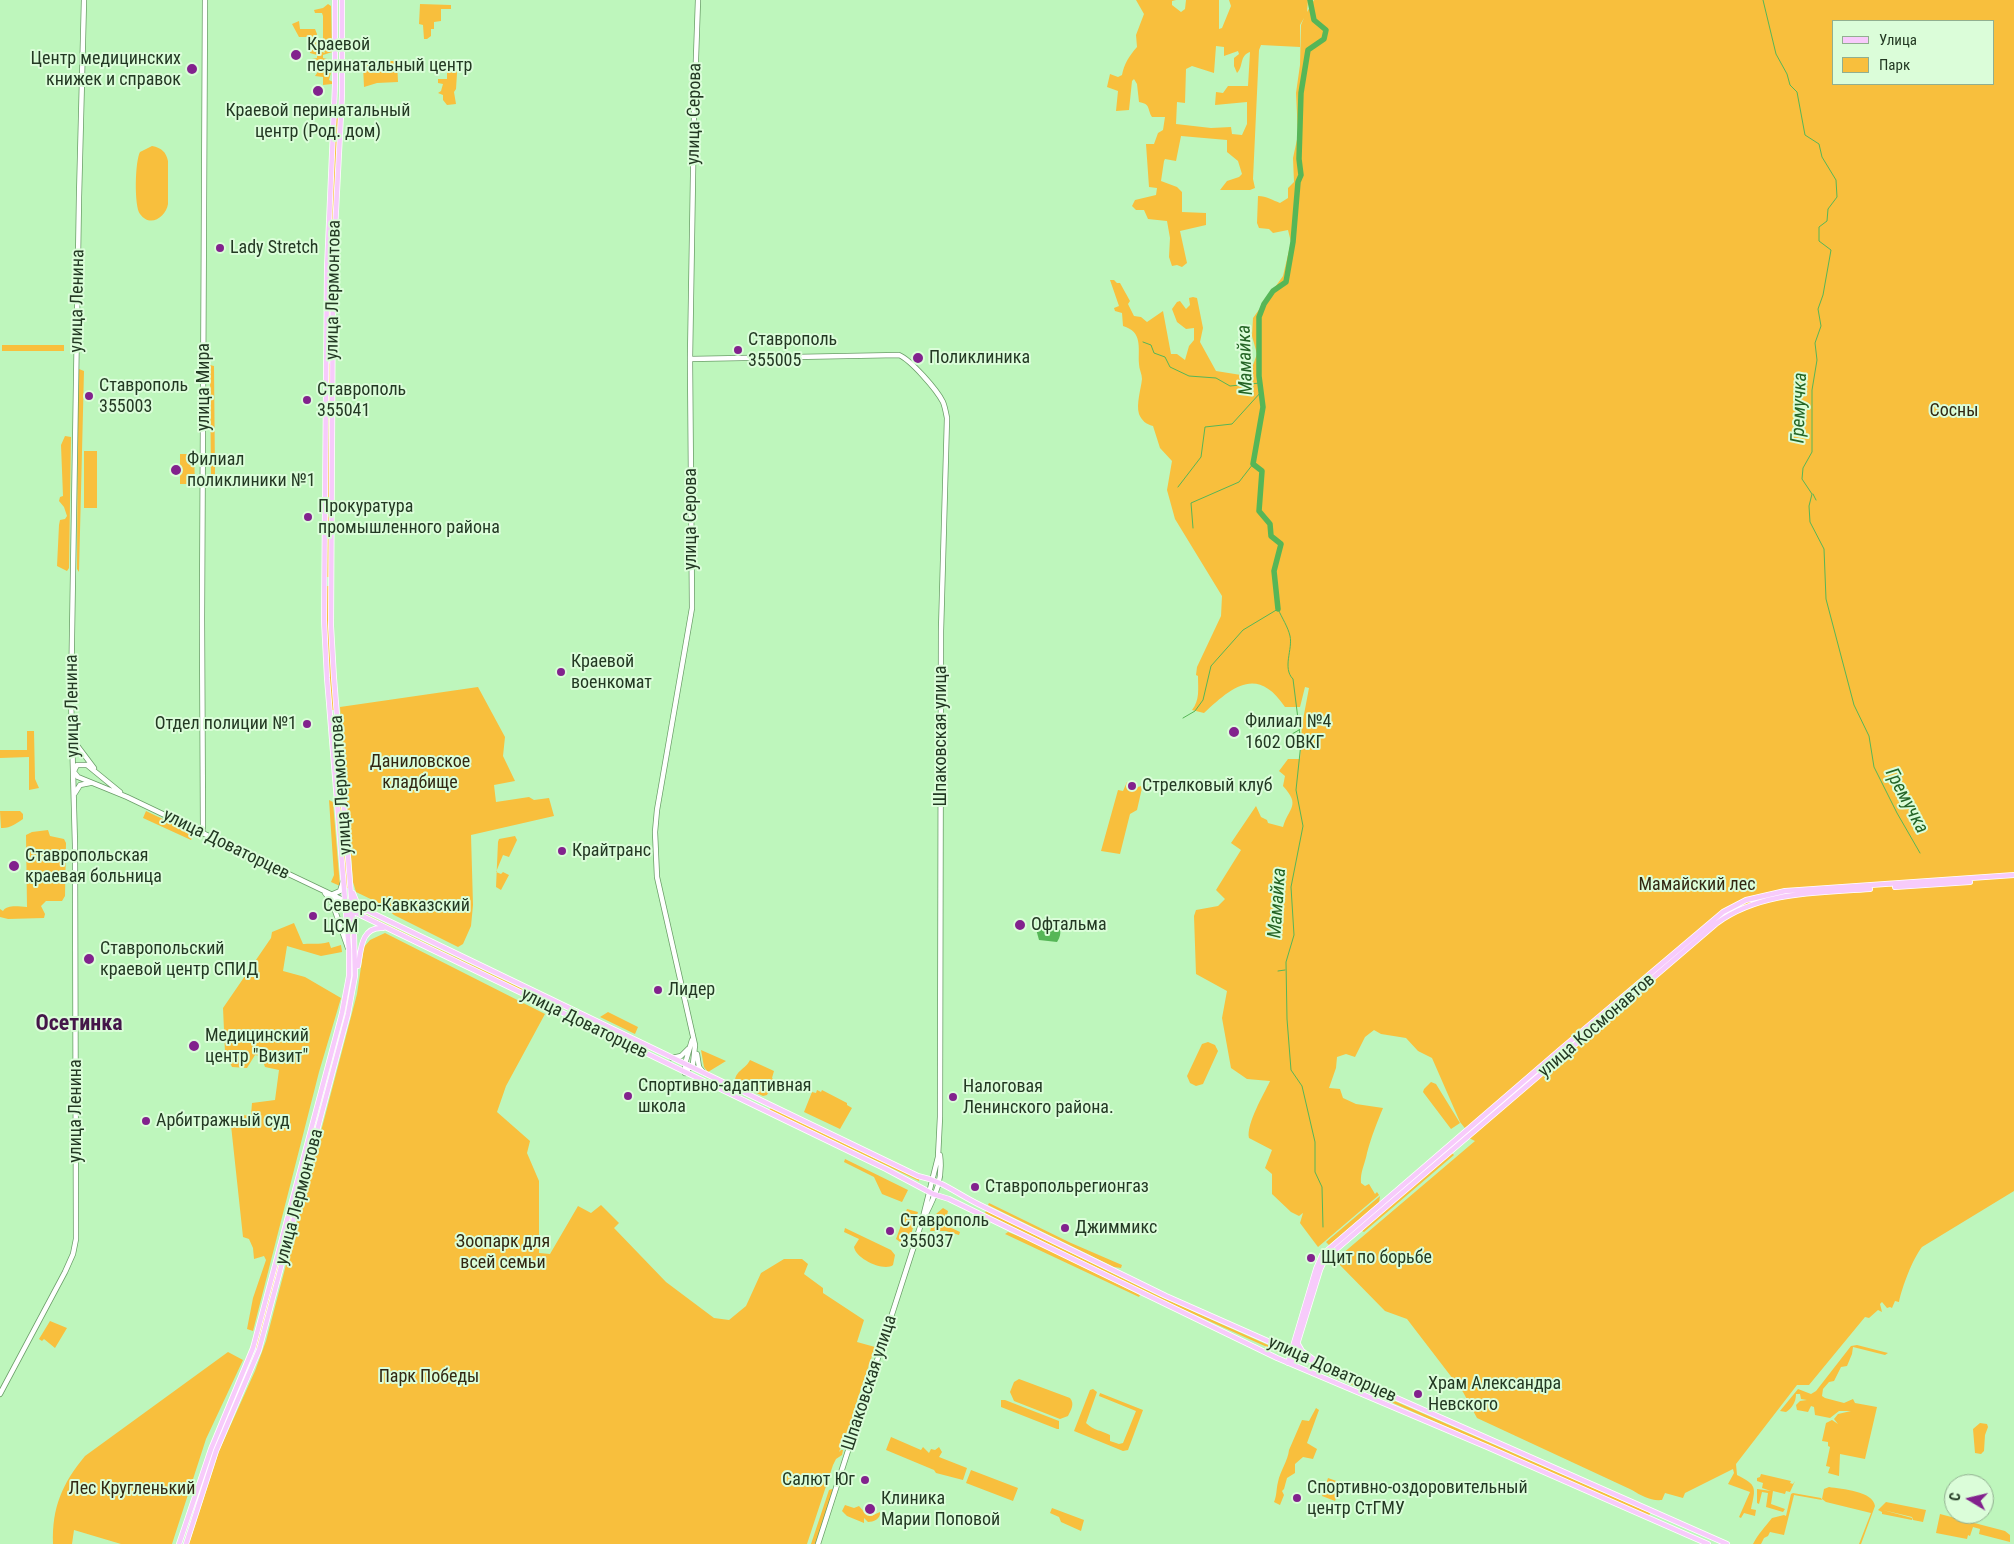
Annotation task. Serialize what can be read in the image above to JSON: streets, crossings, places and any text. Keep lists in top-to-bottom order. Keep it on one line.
{"streets":{"main road":["улица Серова","улица Лермонтова","улица Ленина","улица Мира","Шпаковская улица","улица Доваторцев","улица Космонавтов"]},"crossings":[["улица Серова","Шпаковская улица"],["улица Серова","улица Доваторцев"],["улица Лермонтова","улица Доваторцев"],["улица Ленина","улица Доваторцев"],["улица Мира","улица Доваторцев"],["Шпаковская улица","улица Доваторцев"],["улица Доваторцев","улица Космонавтов"]],"districts":["Осетинка"],"water":["Мамайка","Гремучка"],"parks":["Сосны","Даниловское кладбище","Мамайский лес","Зоопарк для всей семьи","Парк Победы","Лес Кругленький"],"places":["Краевой перинатальный центр","Центр медицинских книжек и справок","Краевой перинатальный центр (Род. дом)","Lady Stretch","Ставрополь 355005","Поликлиника","Ставрополь 355003","Ставрополь 355041","Филиал поликлиники №1","Прокуратура промышленного района","Краевой военкомат","Отдел полиции №1","Филиал №4 1602 ОВКГ","Стрелковый клуб","Крайтранс","Ставропольская краевая больница","Северо-Кавказский ЦСМ","Офтальма","Ставропольский краевой центр СПИД","Лидер","Медицинский центр \"Визит\"","Спортивно-адаптивная школа","Налоговая Ленинского района.","Арбитражный суд","Ставропольрегионгаз","Джиммикс","Ставрополь 355037","Щит по борьбе","Храм Александра Невского","Салют Юг","Спортивно-оздоровительный центр СтГМУ","Клиника Марии Поповой"],"legend":["Улица","Парк"],"north":"left"}
